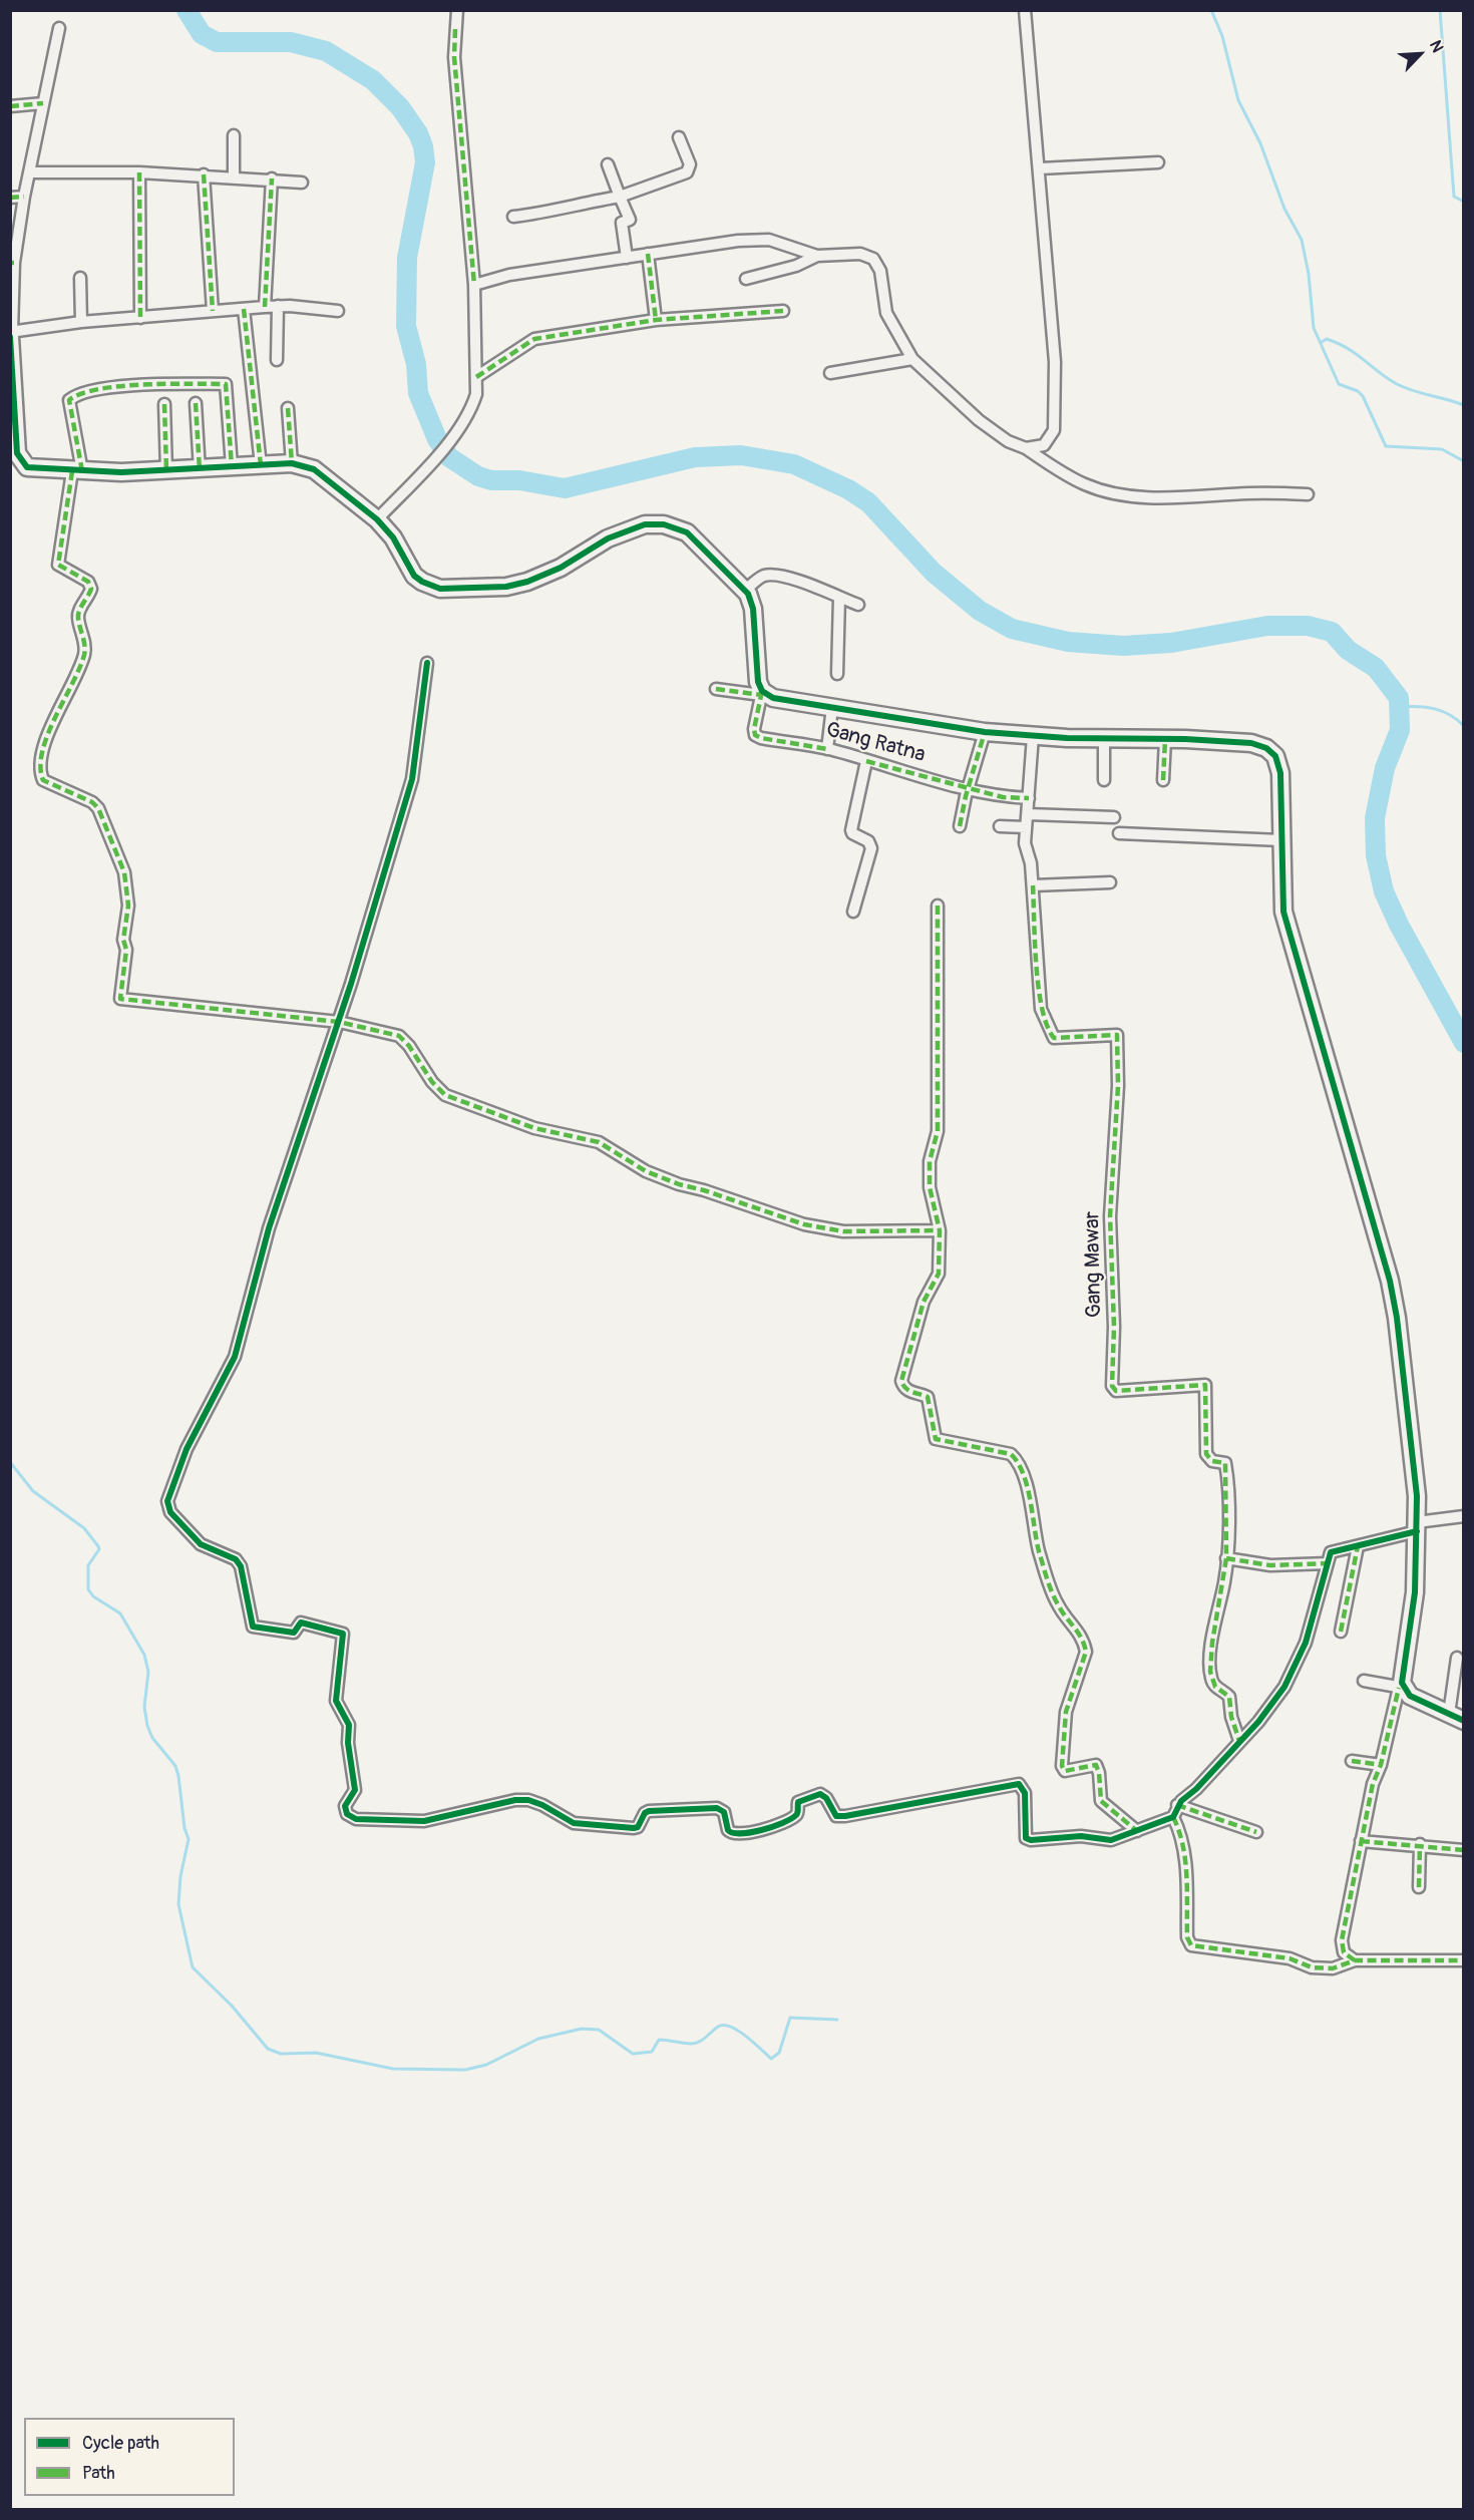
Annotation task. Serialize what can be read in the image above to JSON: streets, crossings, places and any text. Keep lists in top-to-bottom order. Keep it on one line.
{"streets":{"street":["Gang Ratna","Gang Mawar"]},"crossings":[["Gang Ratna","Gang Mawar"]],"legend":["Cycle path","Path"],"north":"top right"}
